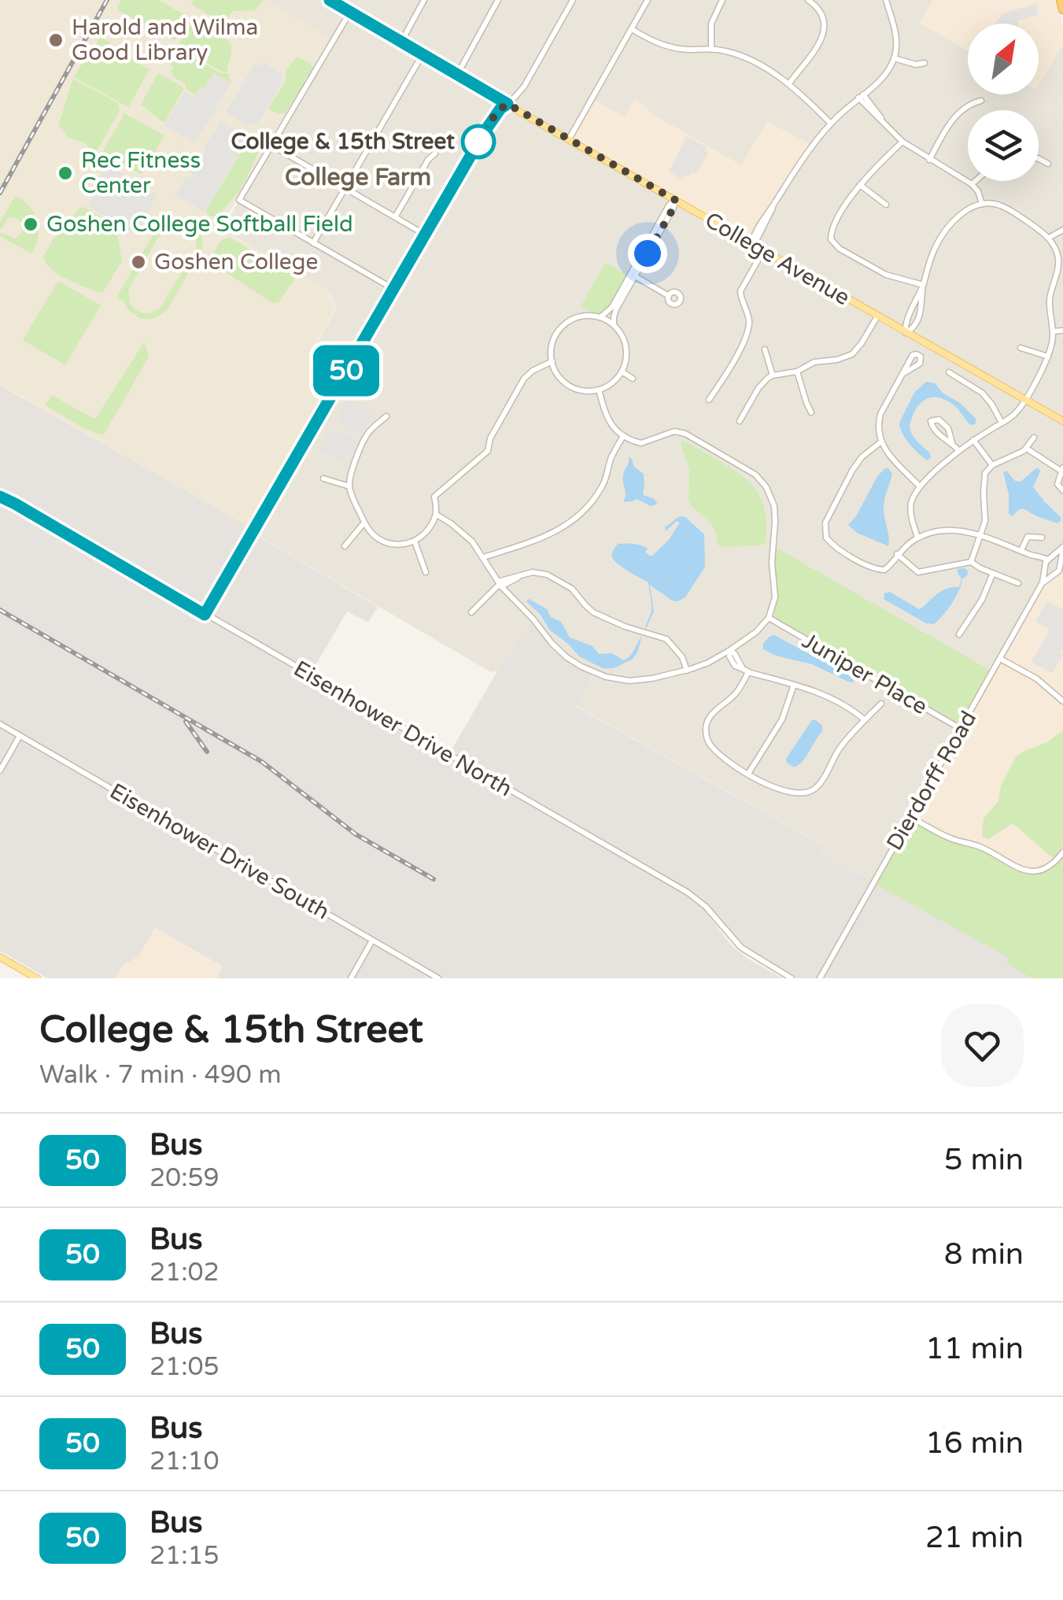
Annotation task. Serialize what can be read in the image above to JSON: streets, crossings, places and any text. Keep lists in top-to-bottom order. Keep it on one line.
{"streets":{"main road":["College Avenue"],"street":["Juniper Place","Eisenhower Drive North","Dierdorff Road","Eisenhower Drive South"]},"crossings":[["Juniper Place","Dierdorff Road"]],"districts":["College Farm"],"places":["Harold and Wilma Good Library","College & 15th Street","Rec Fitness Center","Goshen College Softball Field","Goshen College"],"lines":["bus line 50"],"north":"top right","page":{"on_map":"50","heading":["College & 15th Street","Walk · 7 min · 490 m"],"list":[{"mark":"50","name":"Bus","note":"20:59","value":"5 min"},{"mark":"50","name":"Bus","note":"21:02","value":"8 min"},{"mark":"50","name":"Bus","note":"21:05","value":"11 min"},{"mark":"50","name":"Bus","note":"21:10","value":"16 min"},{"mark":"50","name":"Bus","note":"21:15","value":"21 min"}]}}
